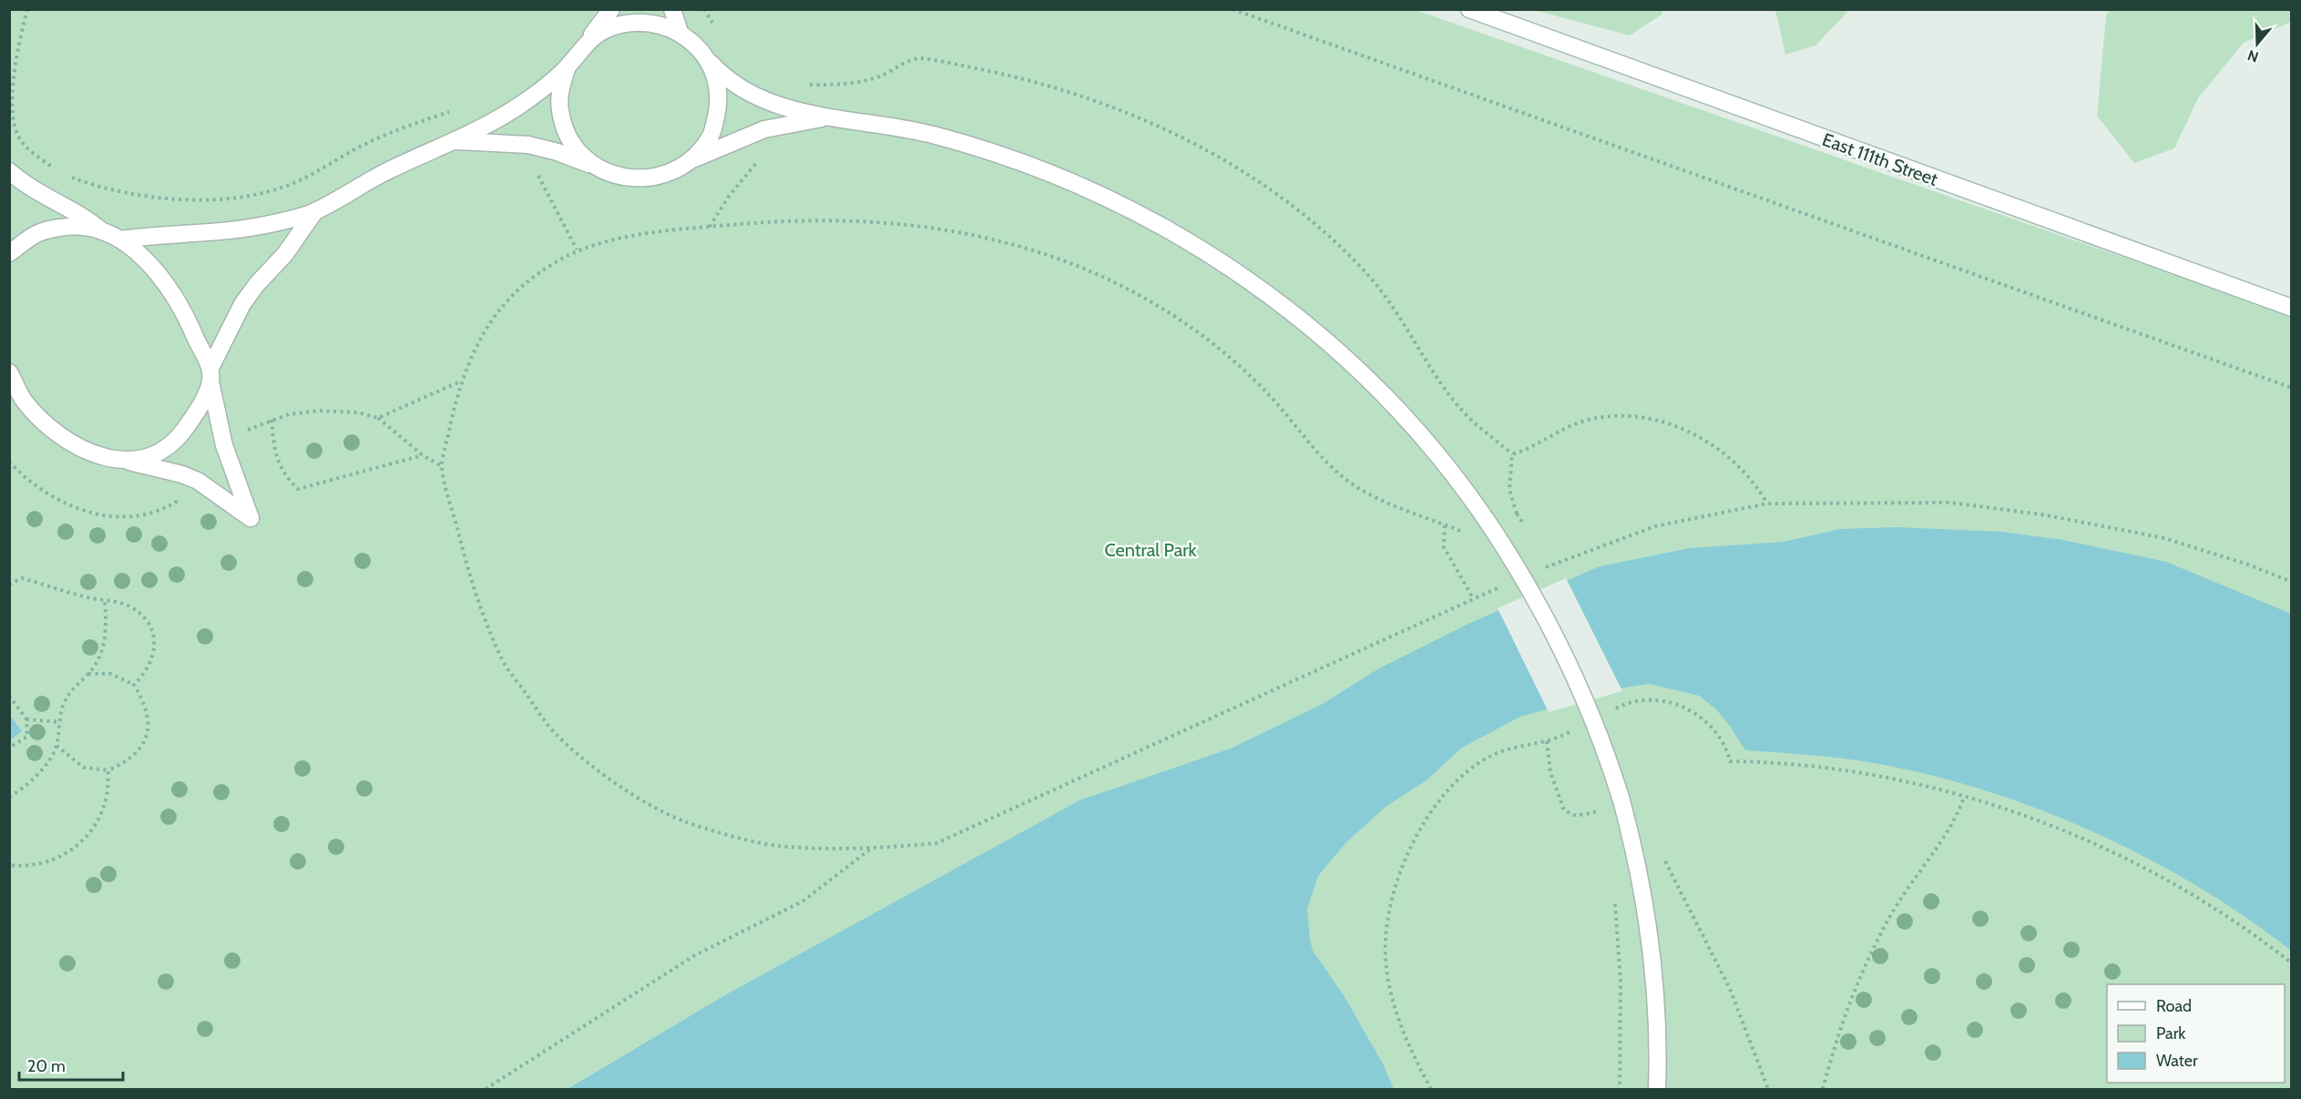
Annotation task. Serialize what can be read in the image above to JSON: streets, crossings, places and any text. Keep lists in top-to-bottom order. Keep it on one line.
{"streets":{"street":["East 111th Street"]},"parks":["Central Park"],"legend":["Road","Park","Water"],"scale_bar":"20 m","north":"bottom"}
